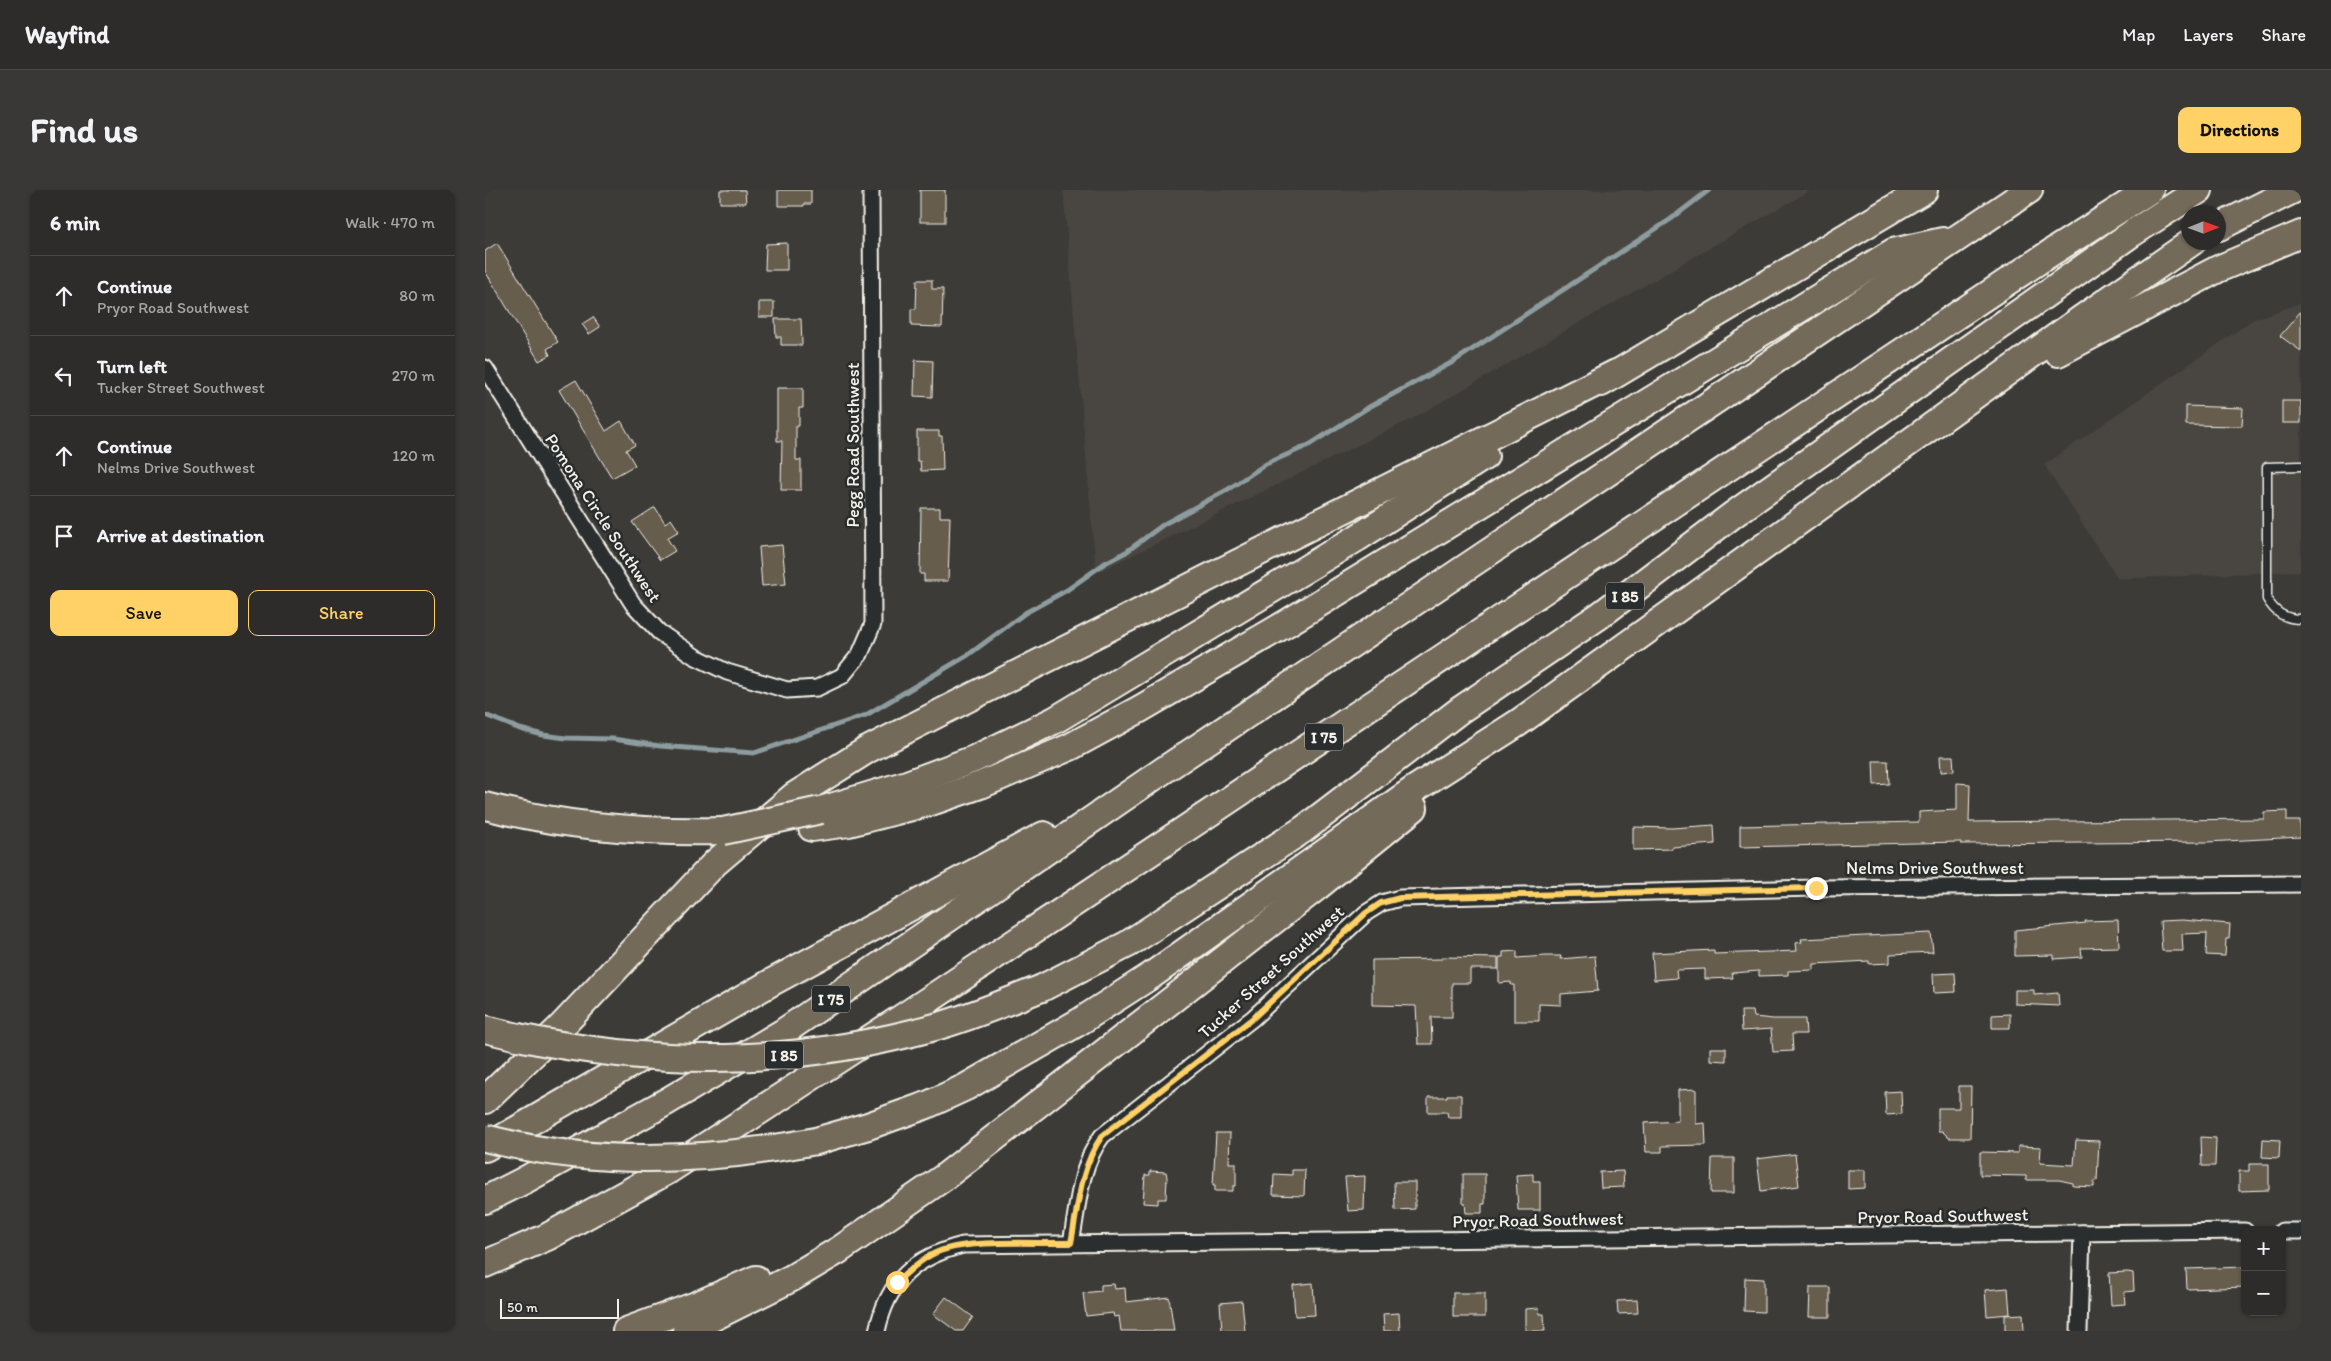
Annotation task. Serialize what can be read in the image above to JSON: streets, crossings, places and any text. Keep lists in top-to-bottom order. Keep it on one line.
{"streets":{"highway":["I 85","I 75"],"street":["Pegg Road Southwest","Pomona Circle Southwest","Nelms Drive Southwest","Tucker Street Southwest","Pryor Road Southwest"]},"crossings":[["Pegg Road Southwest","Pomona Circle Southwest"],["Nelms Drive Southwest","Tucker Street Southwest"],["Tucker Street Southwest","Pryor Road Southwest"]],"scale_bar":"50 m","north":"right","page":{"header":"Wayfind","nav":["Map","Layers","Share"],"buttons":["Directions",["Save","Share"]],"title":"Find us","heading":["6 min","Walk · 470 m"],"list":[["Continue","Pryor Road Southwest","80 m"],["Turn left","Tucker Street Southwest","270 m"],["Continue","Nelms Drive Southwest","120 m"],"Arrive at destination"],"map_buttons":["+","−"],"scale":"50 m"}}
